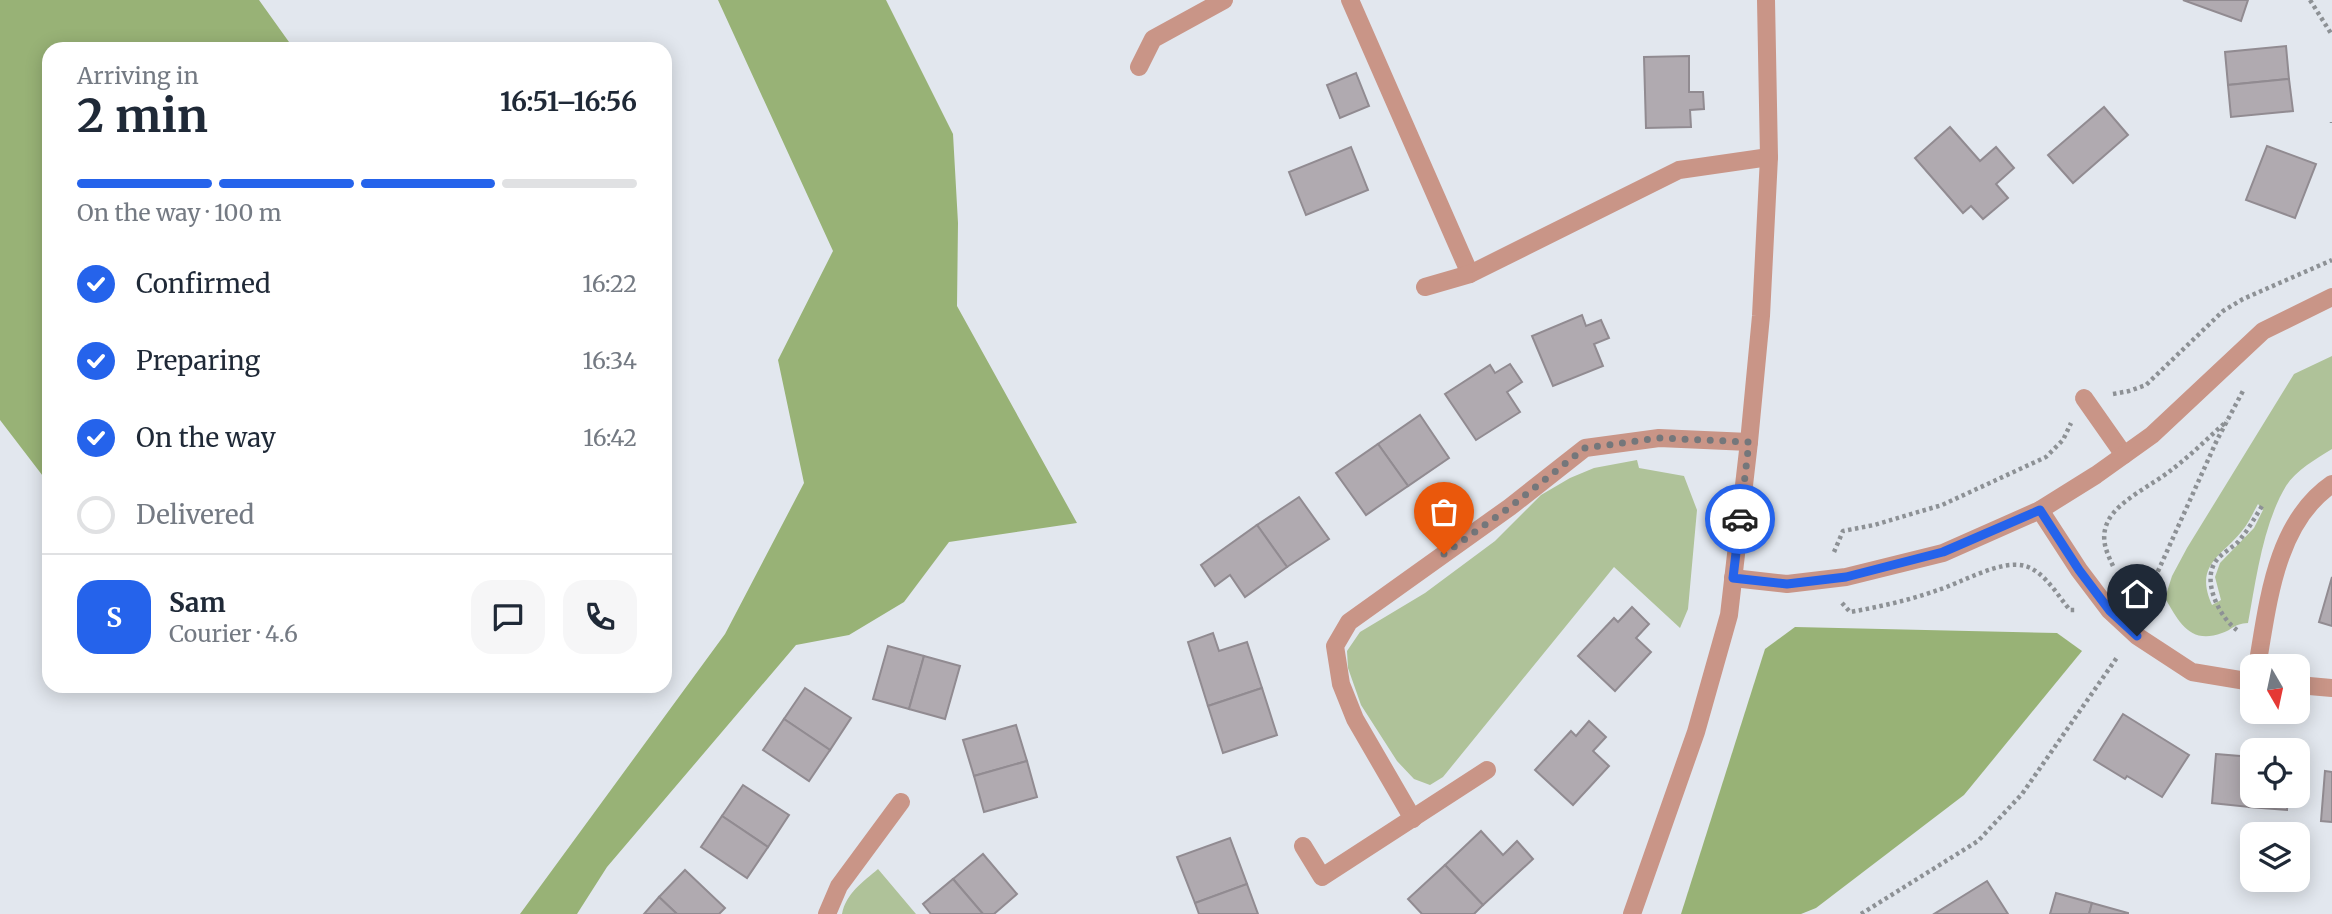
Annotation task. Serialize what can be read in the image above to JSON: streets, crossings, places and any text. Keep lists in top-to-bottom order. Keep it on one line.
{"north":"bottom","page":{"heading":["2 min","Arriving in","16:51–16:56"],"panel":["Sam","Courier · 4.6"],"bar":"On the way · 100 m","list":[["Confirmed","16:22"],["Preparing","16:34"],["On the way","16:42"],"Delivered"],"round":"S"}}
